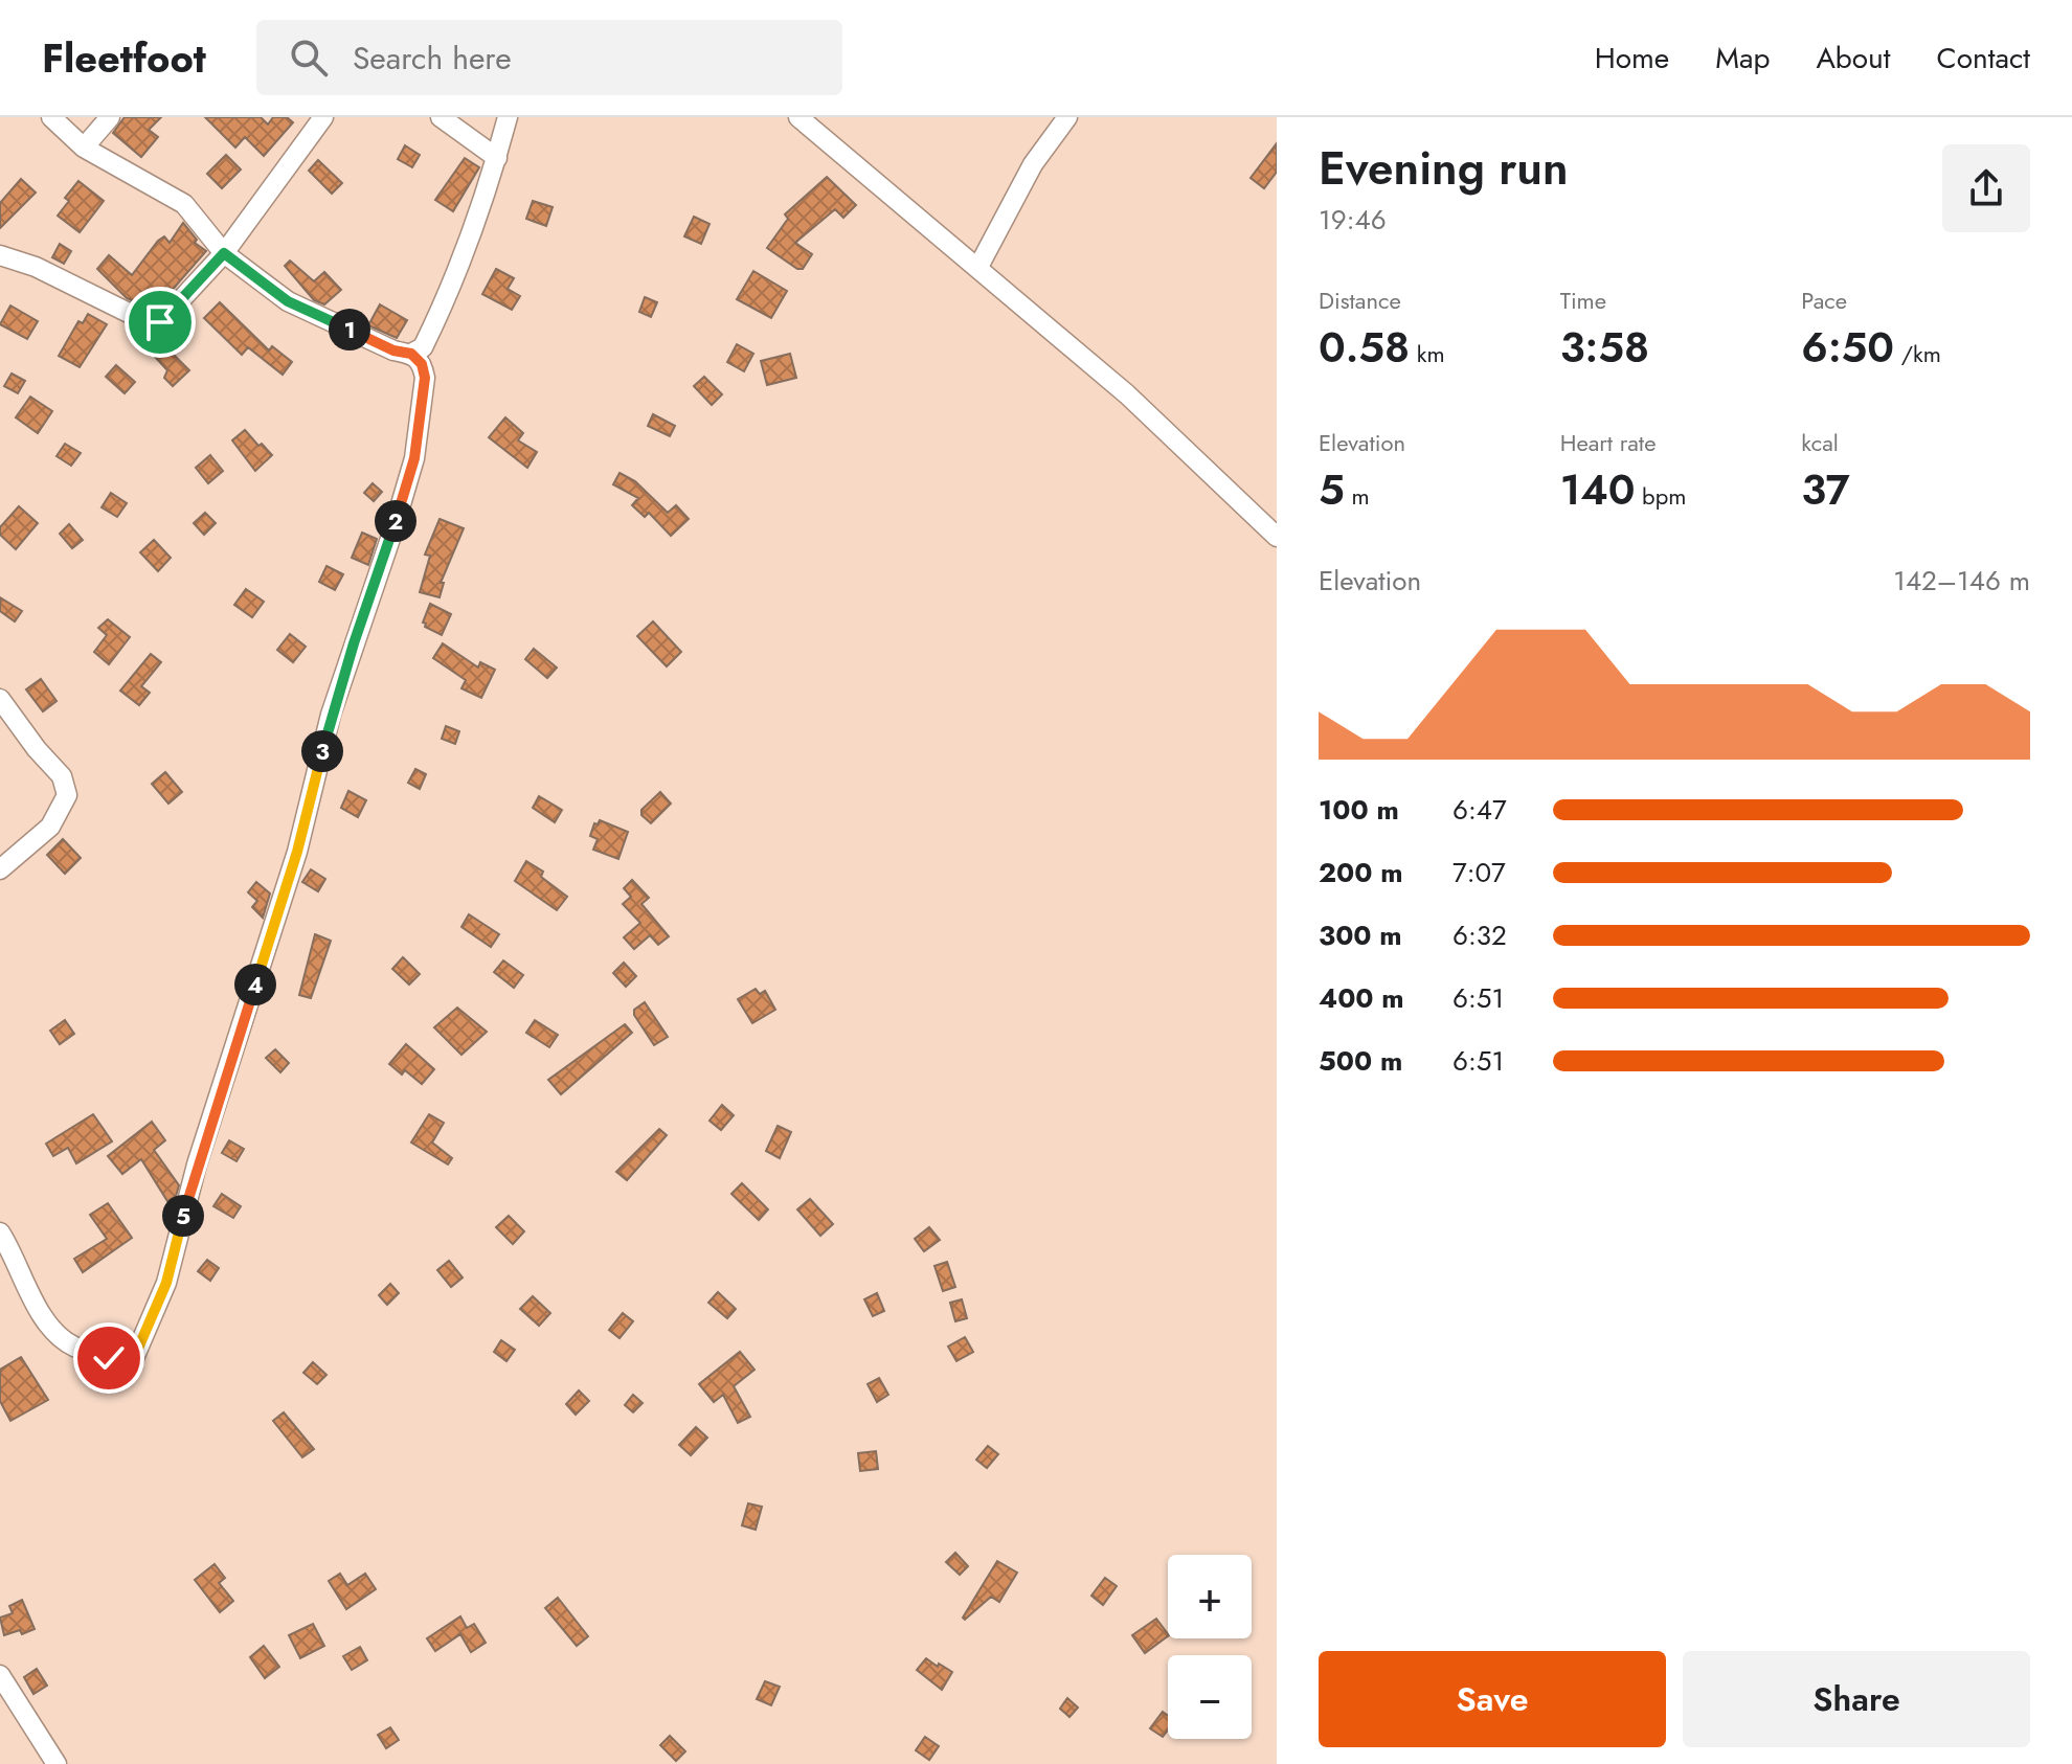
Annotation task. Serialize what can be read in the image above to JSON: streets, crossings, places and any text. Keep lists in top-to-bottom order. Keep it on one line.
{"page":{"header":"Fleetfoot","search":"Search here","nav":["Home","Map","About","Contact"],"heading":["Evening run","19:46"],"stats":[["Distance","0.58 km"],["Time","3:58"],["Pace","6:50 /km"],["Elevation","5 m"],["Heart rate","140 bpm"],["kcal","37"]],"pins":["1","2","3","4","5"],"chart":["Elevation","142–146 m"],"list":[{"name":"100 m","note":"6:47"},{"name":"200 m","note":"7:07"},{"name":"300 m","note":"6:32"},{"name":"400 m","note":"6:51"},{"name":"500 m","note":"6:51"}],"map_buttons":["+","−"],"buttons":["Save","Share"]}}
